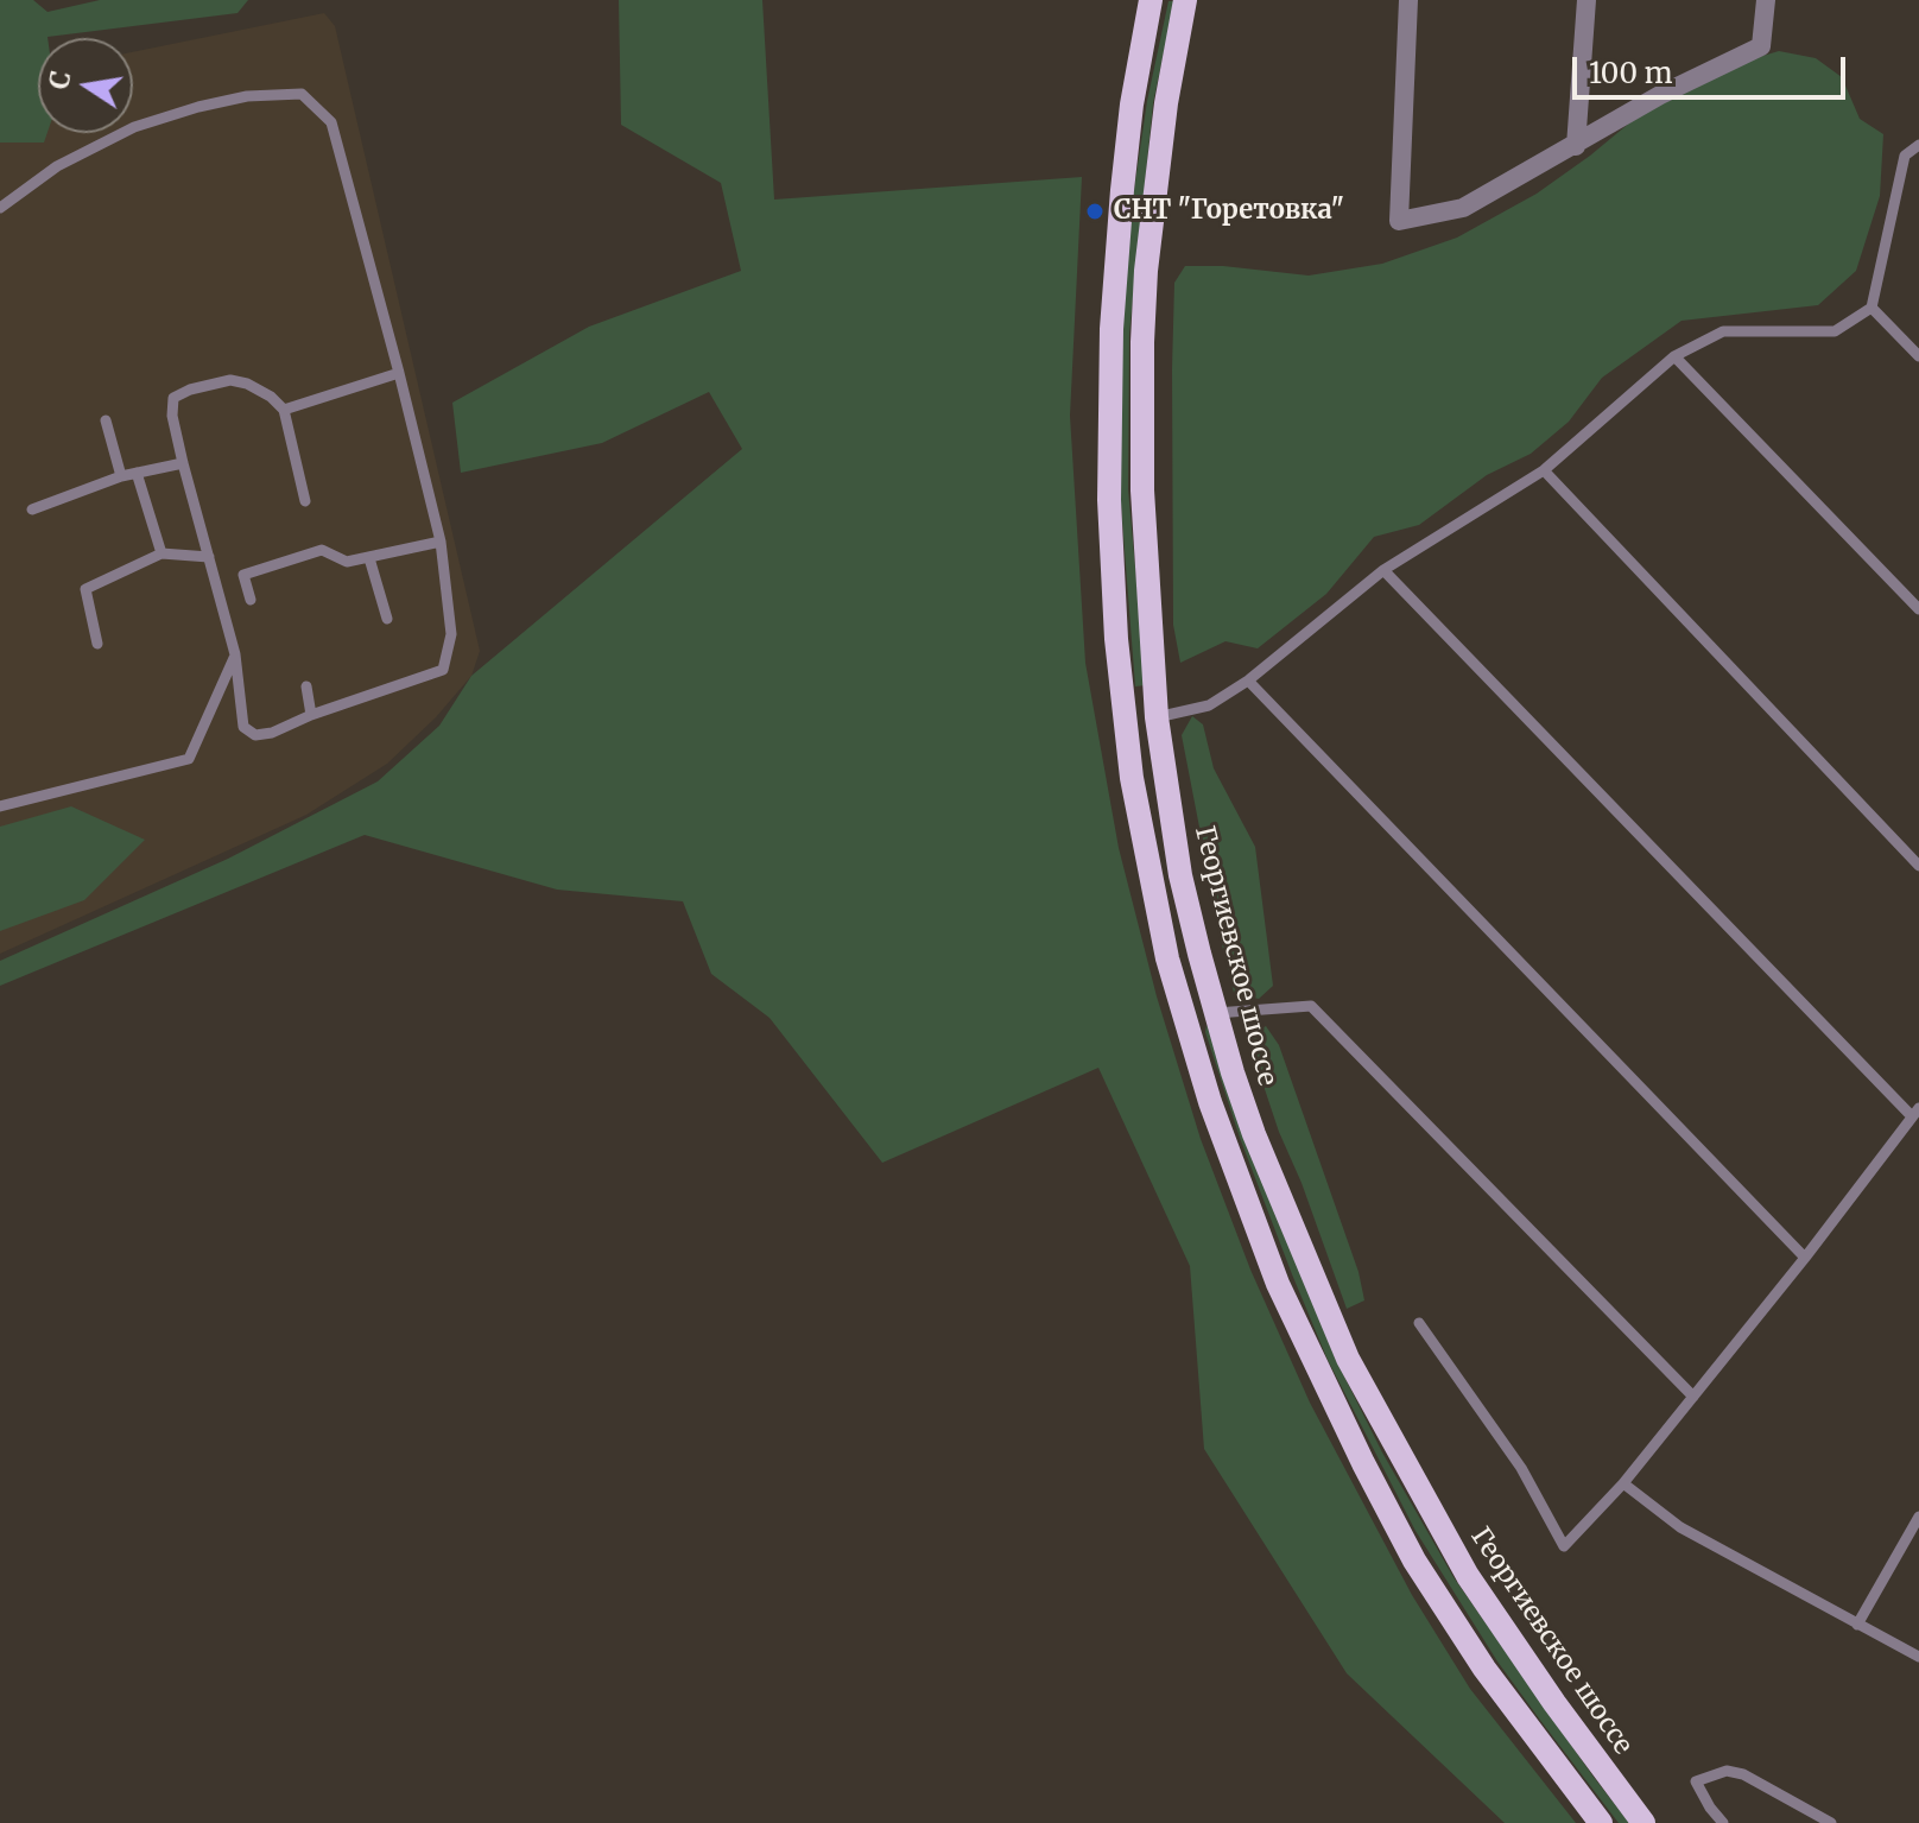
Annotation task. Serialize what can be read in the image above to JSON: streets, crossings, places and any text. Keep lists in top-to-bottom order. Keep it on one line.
{"streets":{"main road":["Георгиевское шоссе"]},"places":["СНТ \"Горетовка\""],"scale_bar":"100 m","north":"left"}
